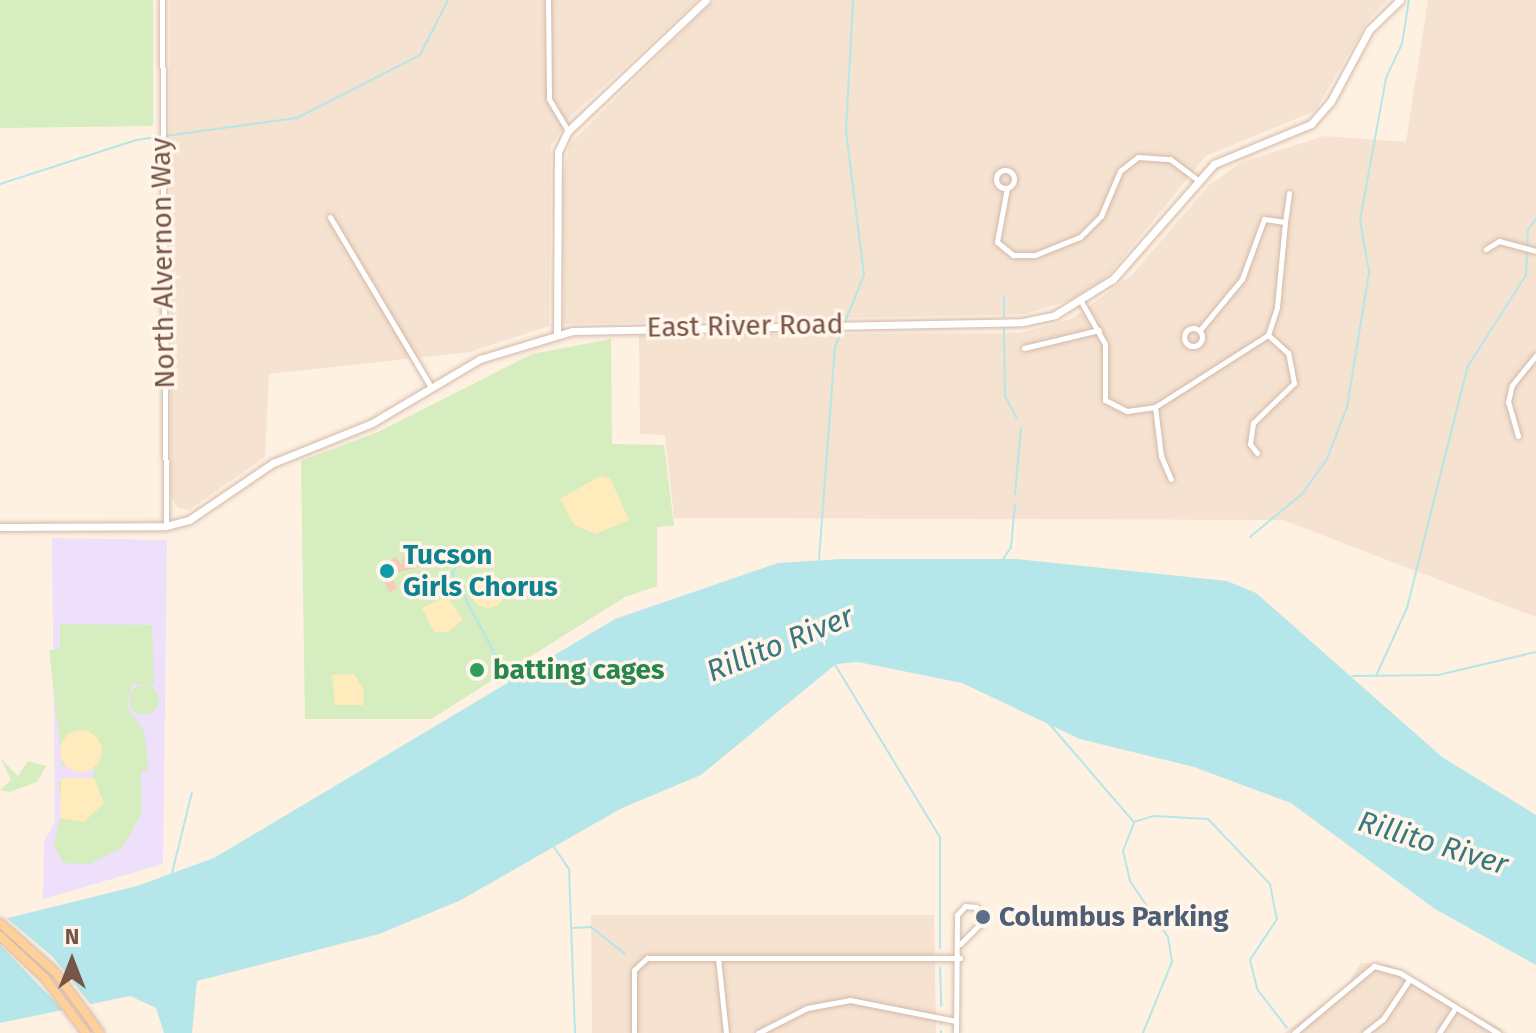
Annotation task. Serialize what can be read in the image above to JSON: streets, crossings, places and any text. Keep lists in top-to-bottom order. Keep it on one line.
{"streets":{"street":["North Alvernon Way","East River Road"]},"crossings":[["North Alvernon Way","East River Road"]],"water":["Rillito River"],"places":["Tucson Girls Chorus","batting cages","Columbus Parking"],"north":"top"}
